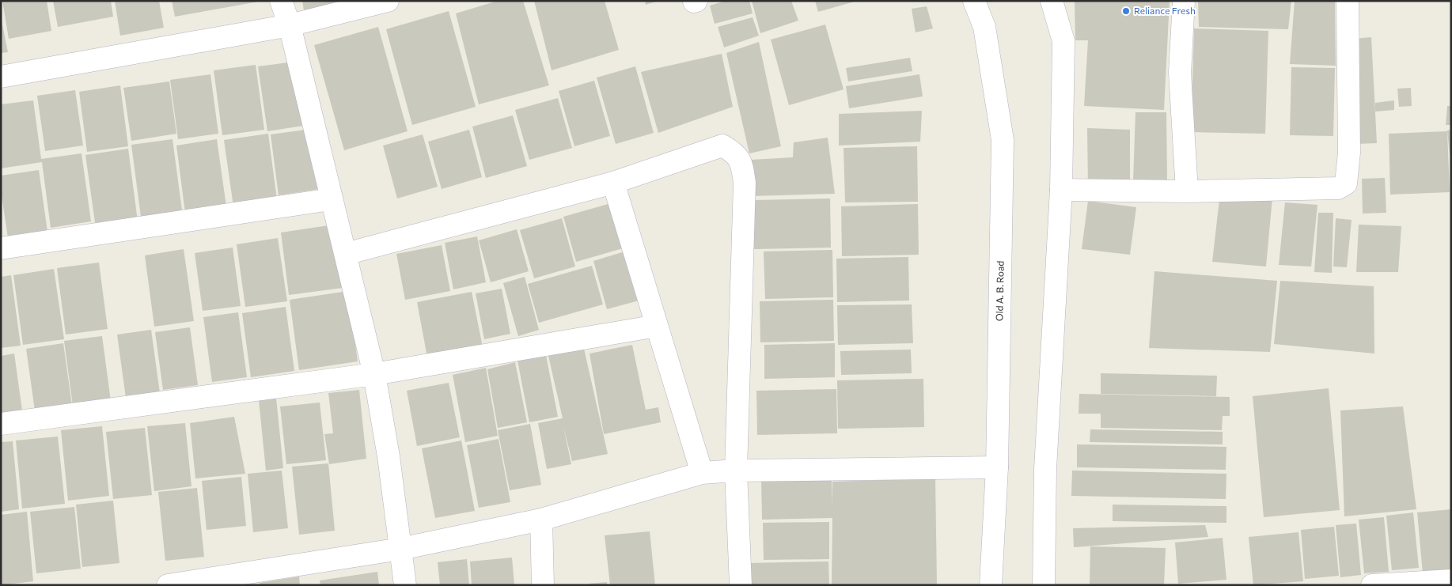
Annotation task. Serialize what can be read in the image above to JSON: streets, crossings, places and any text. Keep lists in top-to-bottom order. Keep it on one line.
{"streets":{"street":["Old A. B. Road"]},"places":["Reliance Fresh"]}
